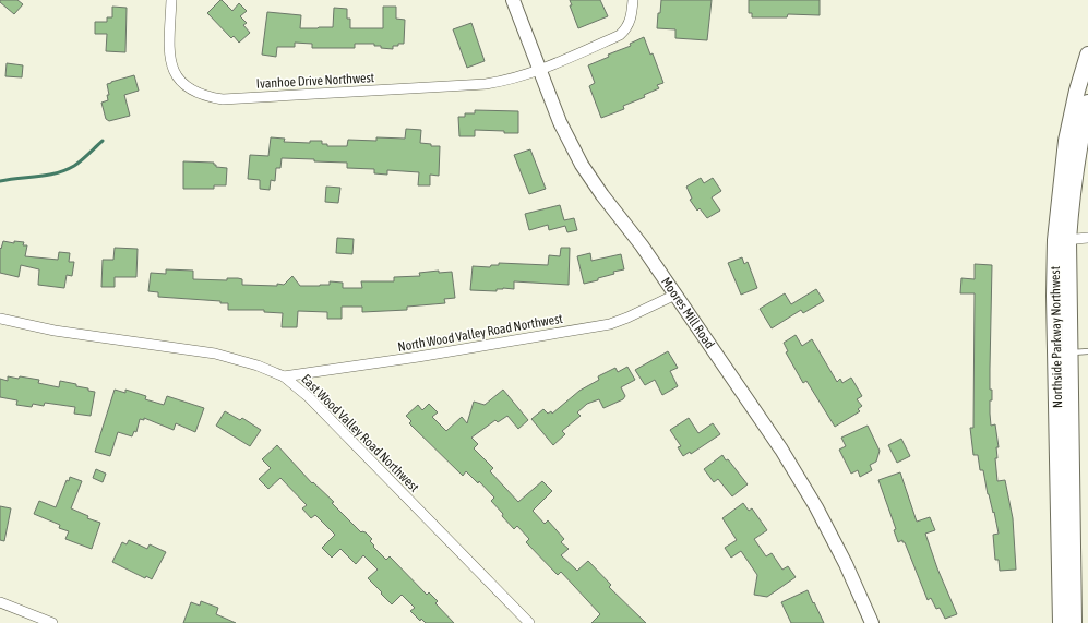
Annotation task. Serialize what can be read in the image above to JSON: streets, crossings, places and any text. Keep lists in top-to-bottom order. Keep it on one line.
{"streets":{"main road":["Northside Parkway Northwest"],"street":["Ivanhoe Drive Northwest","Moores Mill Road","North Wood Valley Road Northwest","East Wood Valley Road Northwest"]},"crossings":[["Ivanhoe Drive Northwest","Moores Mill Road"],["Moores Mill Road","North Wood Valley Road Northwest"],["North Wood Valley Road Northwest","East Wood Valley Road Northwest"]]}
